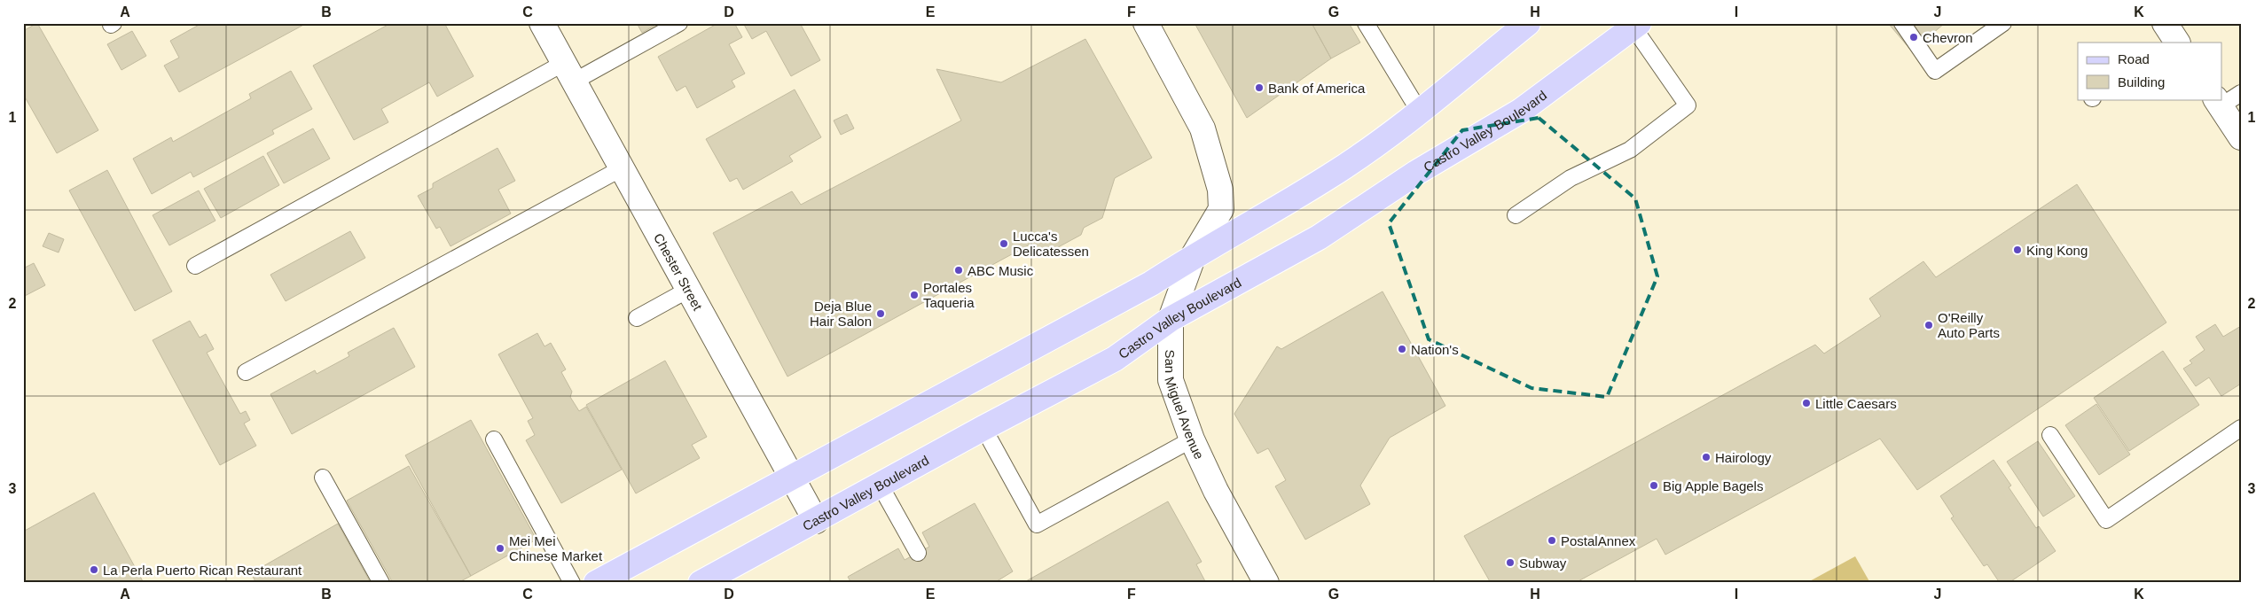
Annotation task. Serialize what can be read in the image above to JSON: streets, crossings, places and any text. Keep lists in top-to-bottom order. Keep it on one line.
{"streets":{"main road":["Castro Valley Boulevard"],"street":["Chester Street","San Miguel Avenue"]},"crossings":[["Castro Valley Boulevard","Chester Street"],["Castro Valley Boulevard","San Miguel Avenue"]],"places":["Chevron","Bank of America","Lucca's Delicatessen","King Kong","ABC Music","Portales Taqueria","Deja Blue Hair Salon","O'Reilly Auto Parts","Nation's","Little Caesars","Hairology","Big Apple Bagels","PostalAnnex","Mei Mei Chinese Market","Subway","La Perla Puerto Rican Restaurant"],"legend":["Road","Building"],"grid":{"columns":["A","B","C","D","E","F","G","H","I","J","K"],"rows":["1","2","3"]}}
